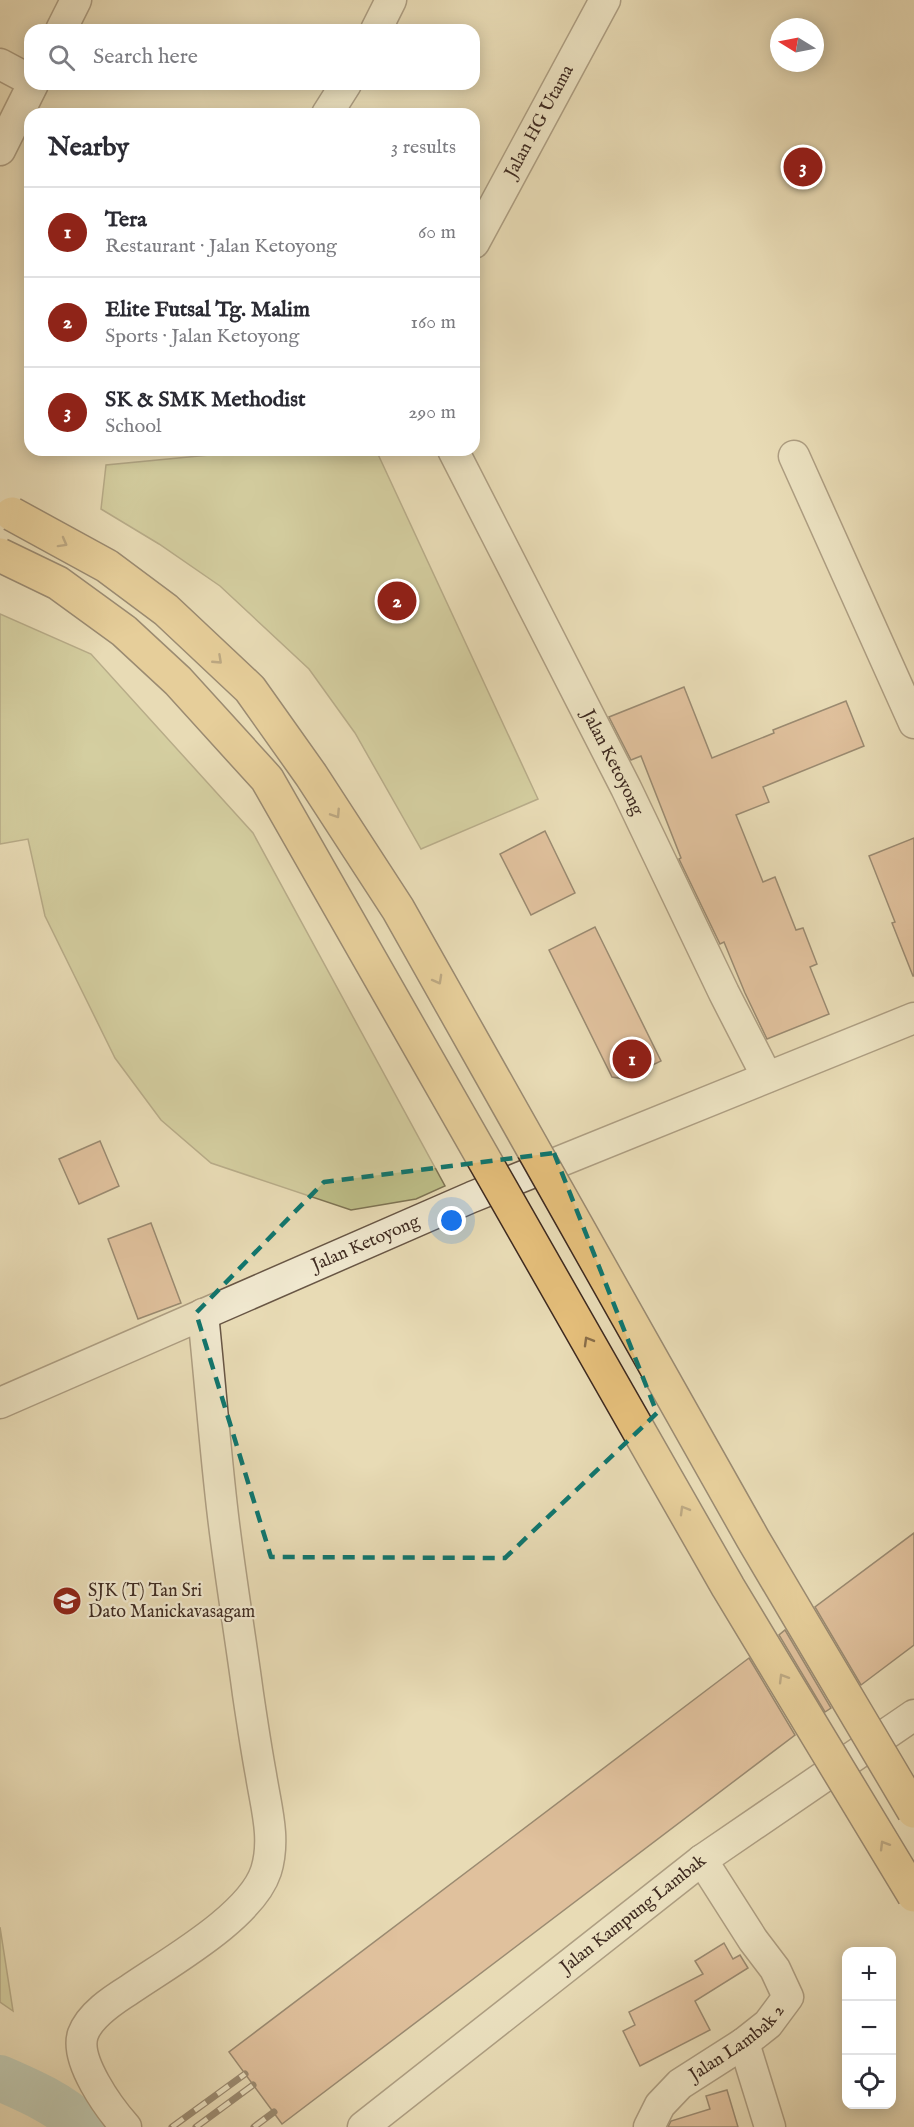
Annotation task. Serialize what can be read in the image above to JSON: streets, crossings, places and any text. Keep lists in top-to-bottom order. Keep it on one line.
{"streets":{"street":["Jalan HG Utama","Jalan Ketoyong","Jalan Kampung Lambak","Jalan Lambak 2"]},"crossings":[["Jalan Kampung Lambak","Jalan Lambak 2"]],"places":{"school or university":["SJK (T) Tan Sri Dato Manickavasagam"]},"north":"left","page":{"search":"Search here","heading":["Nearby","3 results"],"pins":["3","2","1"],"list":[{"mark":"1","name":"Tera","note":"Restaurant · Jalan Ketoyong","value":"60 m"},{"mark":"2","name":"Elite Futsal Tg. Malim","note":"Sports · Jalan Ketoyong","value":"160 m"},{"mark":"3","name":"SK & SMK Methodist","note":"School","value":"290 m"}],"map_buttons":["+","−"]}}
